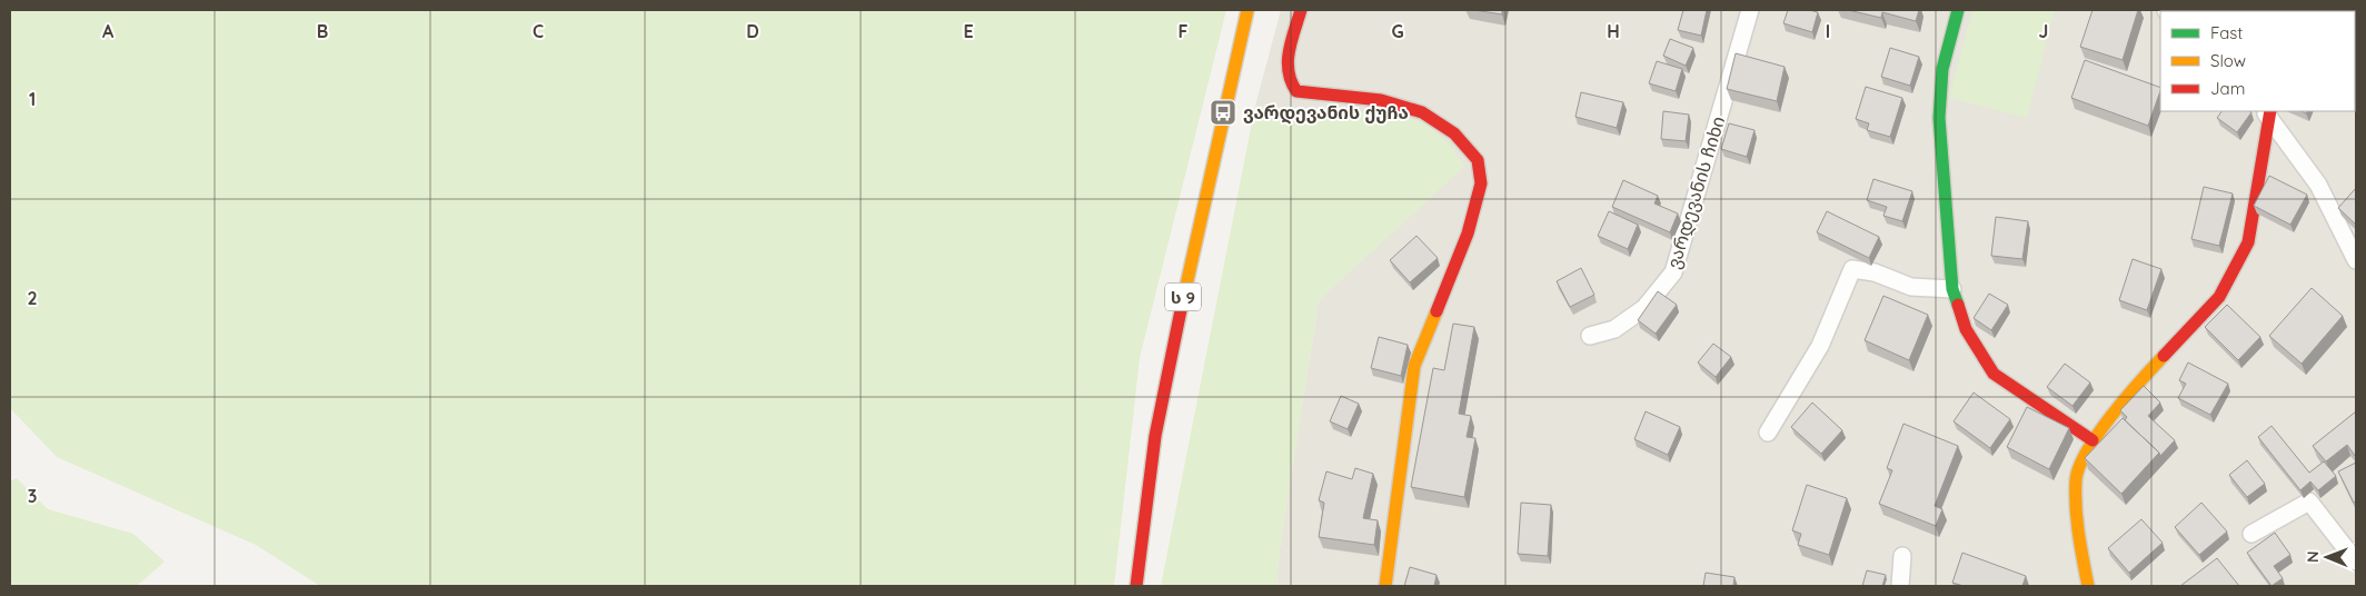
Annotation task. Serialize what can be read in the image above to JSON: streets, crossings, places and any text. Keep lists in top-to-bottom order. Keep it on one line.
{"streets":{"main road":["ს 9"],"street":["ვარდევანის ჩიხი"]},"places":{"bus stop":["ვარდევანის ქუჩა"]},"legend":["Fast","Slow","Jam"],"north":"left","grid":{"columns":["A","B","C","D","E","F","G","H","I","J"],"rows":["1","2","3"]}}
